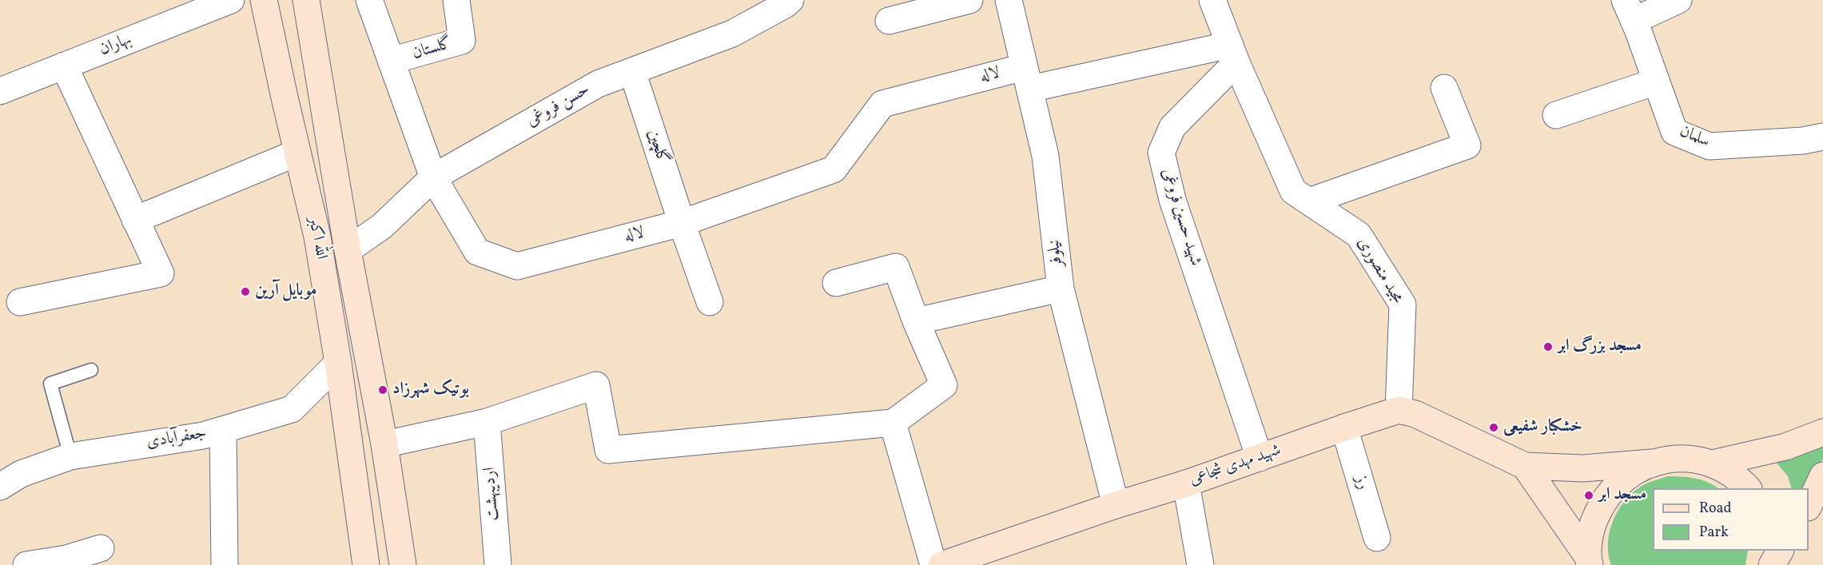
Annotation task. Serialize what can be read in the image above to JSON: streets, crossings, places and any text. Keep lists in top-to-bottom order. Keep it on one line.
{"streets":{"main road":["الله اکبر","شهید مهدی شجاعی"],"street":["بهاران","گلستان","لاله","حسن فروغی","سلمان","گلچین","شهید حسین فروغی","نیلوفر","مجید منصوری","جعفرآبادی","رز","اردیبهشت"]},"crossings":[["گلستان","لاله"],["لاله","حسن فروغی"],["لاله","گلچین"],["لاله","شهید حسین فروغی"],["لاله","نیلوفر"],["لاله","مجید منصوری"],["حسن فروغی","گلچین"],["حسن فروغی","الله اکبر"],["شهید حسین فروغی","مجید منصوری"],["شهید حسین فروغی","شهید مهدی شجاعی"],["الله اکبر","جعفرآبادی"],["نیلوفر","شهید مهدی شجاعی"],["مجید منصوری","شهید مهدی شجاعی"],["شهید مهدی شجاعی","رز"]],"places":["موبایل آرین","مسجد بزرگ ابر","بوتیک شهرزاد","خشکبار شفیعی","مسجد ابر"],"legend":["Road","Park"]}
